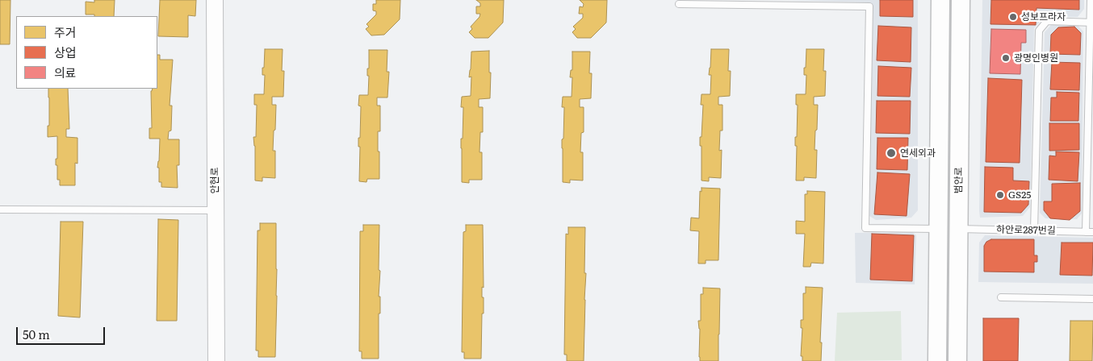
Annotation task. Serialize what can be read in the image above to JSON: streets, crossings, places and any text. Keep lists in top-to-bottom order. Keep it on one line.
{"streets":{"main road":["범안로"],"street":["안현로"],"lane":["하안로287번길"]},"crossings":[["범안로","하안로287번길"]],"places":["성보프라자","광명인병원","연세외과","GS25"],"legend":["주거","상업","의료"],"scale_bar":"50 m"}
